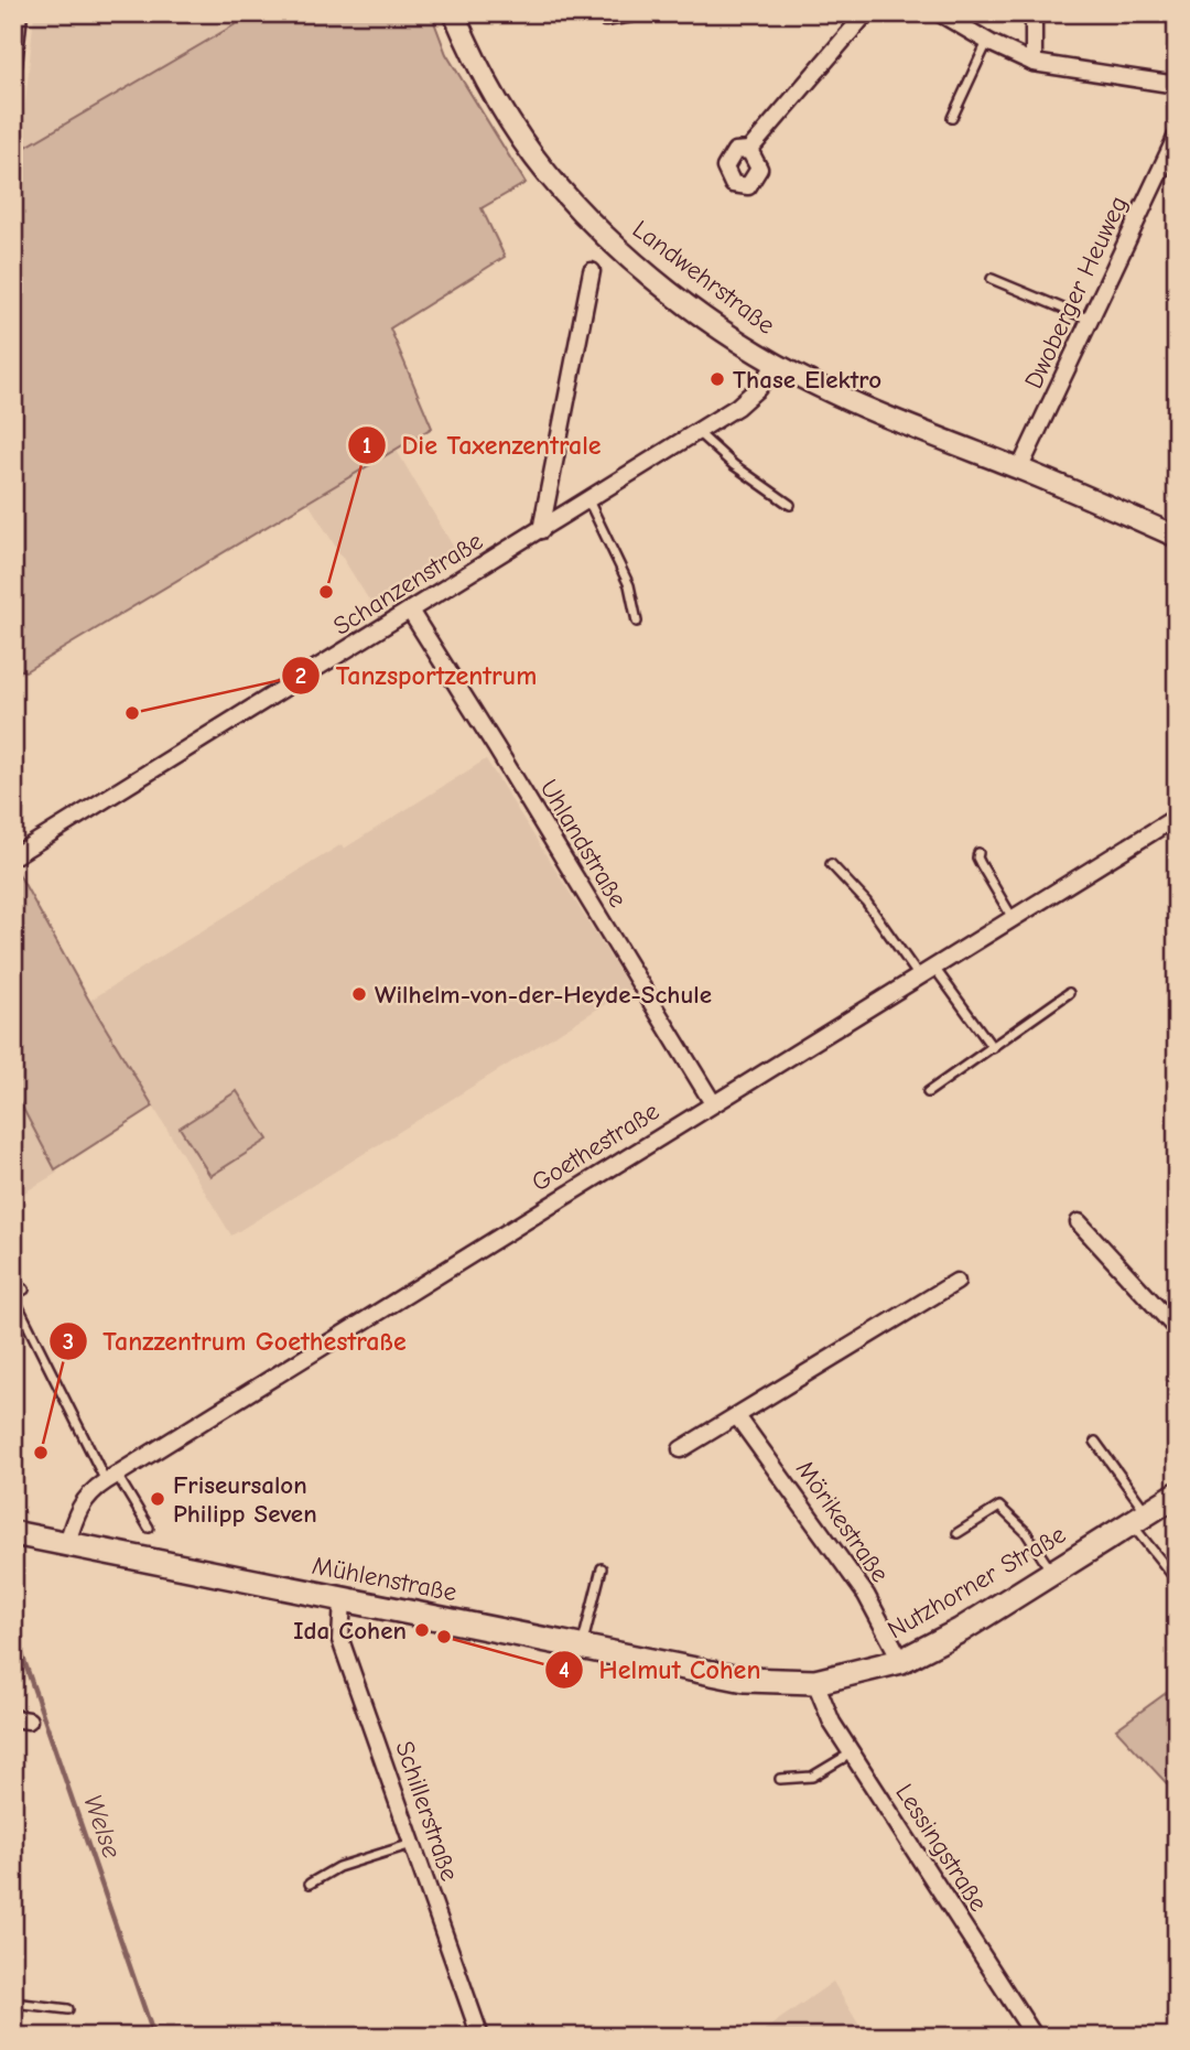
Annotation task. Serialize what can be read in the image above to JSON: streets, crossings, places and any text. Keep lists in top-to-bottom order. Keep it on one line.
{"streets":{"main road":["Mühlenstraße","Nutzhorner Straße"],"street":["Landwehrstraße","Dwoberger Heuweg","Schanzenstraße","Uhlandstraße","Goethestraße","Mörikestraße","Schillerstraße","Lessingstraße"]},"crossings":[["Landwehrstraße","Dwoberger Heuweg"],["Landwehrstraße","Schanzenstraße"],["Schanzenstraße","Uhlandstraße"],["Uhlandstraße","Goethestraße"],["Goethestraße","Mühlenstraße"],["Mörikestraße","Nutzhorner Straße"],["Mühlenstraße","Nutzhorner Straße"],["Mühlenstraße","Schillerstraße"],["Nutzhorner Straße","Lessingstraße"]],"water":["Welse"],"places":["Thase Elektro","Die Taxenzentrale","Tanzsportzentrum","Wilhelm-von-der-Heyde-Schule","Tanzzentrum Goethestraße","Friseursalon Philipp Seven","Ida Cohen","Helmut Cohen"]}
